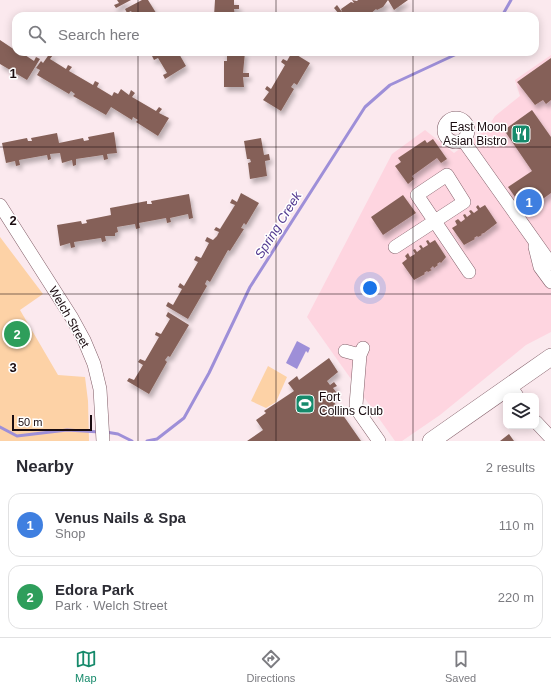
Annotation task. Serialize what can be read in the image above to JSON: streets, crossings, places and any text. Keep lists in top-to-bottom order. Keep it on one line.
{"streets":{"street":["Welch Street"]},"water":["Spring Creek"],"places":{"restaurant":["East Moon Asian Bistro"],"sports":["Fort Collins Club"]},"scale_bar":"50 m","page":{"search":"Search here","pins":["1","2"],"scale":"50 m","heading":["Nearby","2 results"],"list":[{"mark":"1","name":"Venus Nails & Spa","note":"Shop","value":"110 m"},{"mark":"2","name":"Edora Park","note":"Park · Welch Street","value":"220 m"}],"nav":["Map","Directions","Saved"]},"grid":{"rows":["1","2","3"]}}
